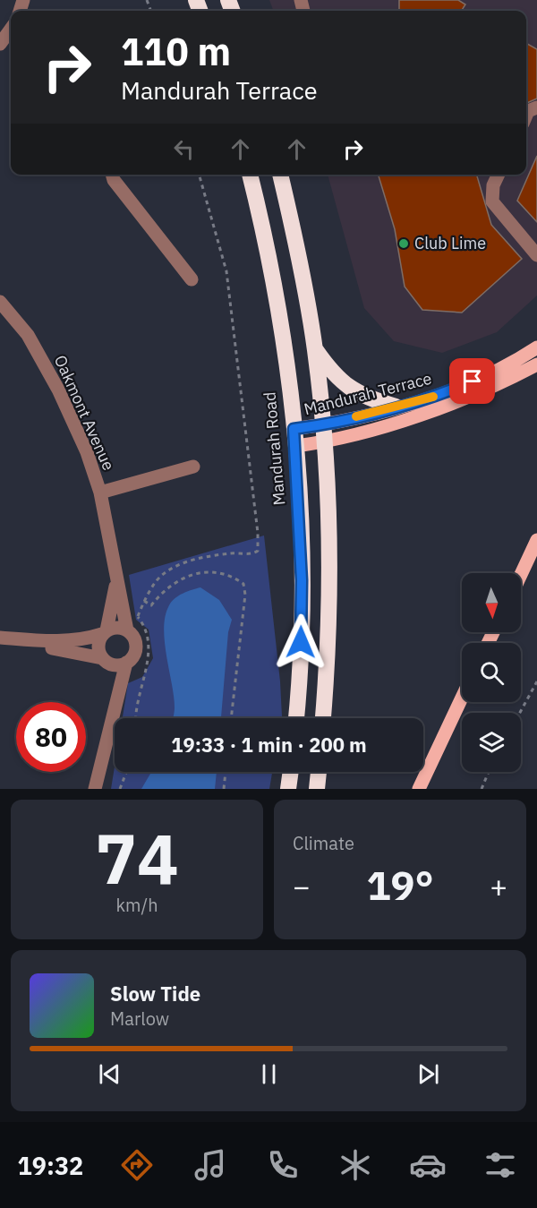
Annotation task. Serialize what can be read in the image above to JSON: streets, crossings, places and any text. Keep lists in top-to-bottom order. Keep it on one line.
{"streets":{"highway":["Mandurah Road"],"main road":["Mandurah Terrace"],"street":["Oakmont Avenue"]},"crossings":[["Mandurah Terrace","Mandurah Road"]],"places":["Club Lime"],"north":"bottom","page":{"turn":["110 m","Mandurah Terrace"],"limit":"80","trip":"19:33 · 1 min · 200 m","tile":[["74","km/h"],"Climate"],"heat":["−","19°","+"],"song":["Slow Tide","Marlow"],"tabs":"19:32"}}
